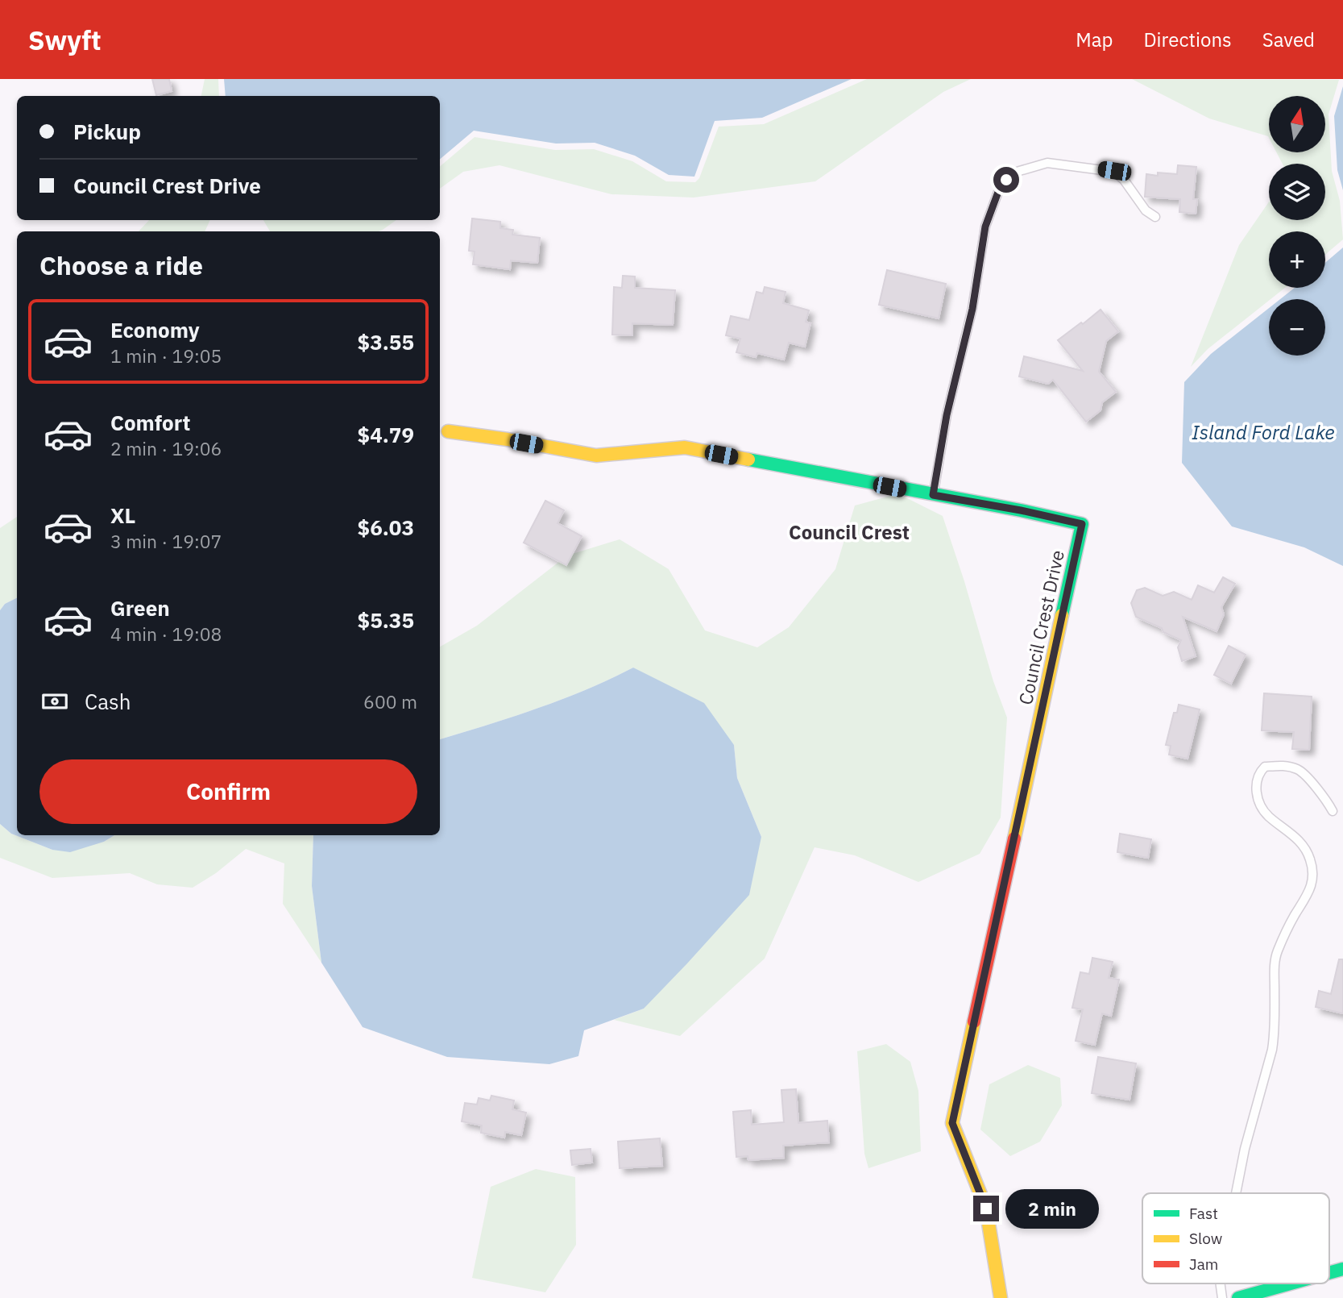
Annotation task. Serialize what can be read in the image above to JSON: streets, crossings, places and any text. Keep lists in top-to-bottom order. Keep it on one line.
{"streets":{"street":["Council Crest Drive"]},"districts":["Council Crest"],"water":["Island Ford Lake"],"legend":["Fast","Slow","Jam"],"north":"top","page":{"header":"Swyft","nav":["Map","Directions","Saved"],"map_buttons":["+","−"],"banner":["Pickup","Council Crest Drive"],"heading":"Choose a ride","list":[{"name":"Economy","note":"1 min · 19:05","value":"$3.55"},{"name":"Comfort","note":"2 min · 19:06","value":"$4.79"},{"name":"XL","note":"3 min · 19:07","value":"$6.03"},{"name":"Green","note":"4 min · 19:08","value":"$5.35"}],"pay":["Cash","600 m"],"buttons":"Confirm","bubble":"2 min"}}
